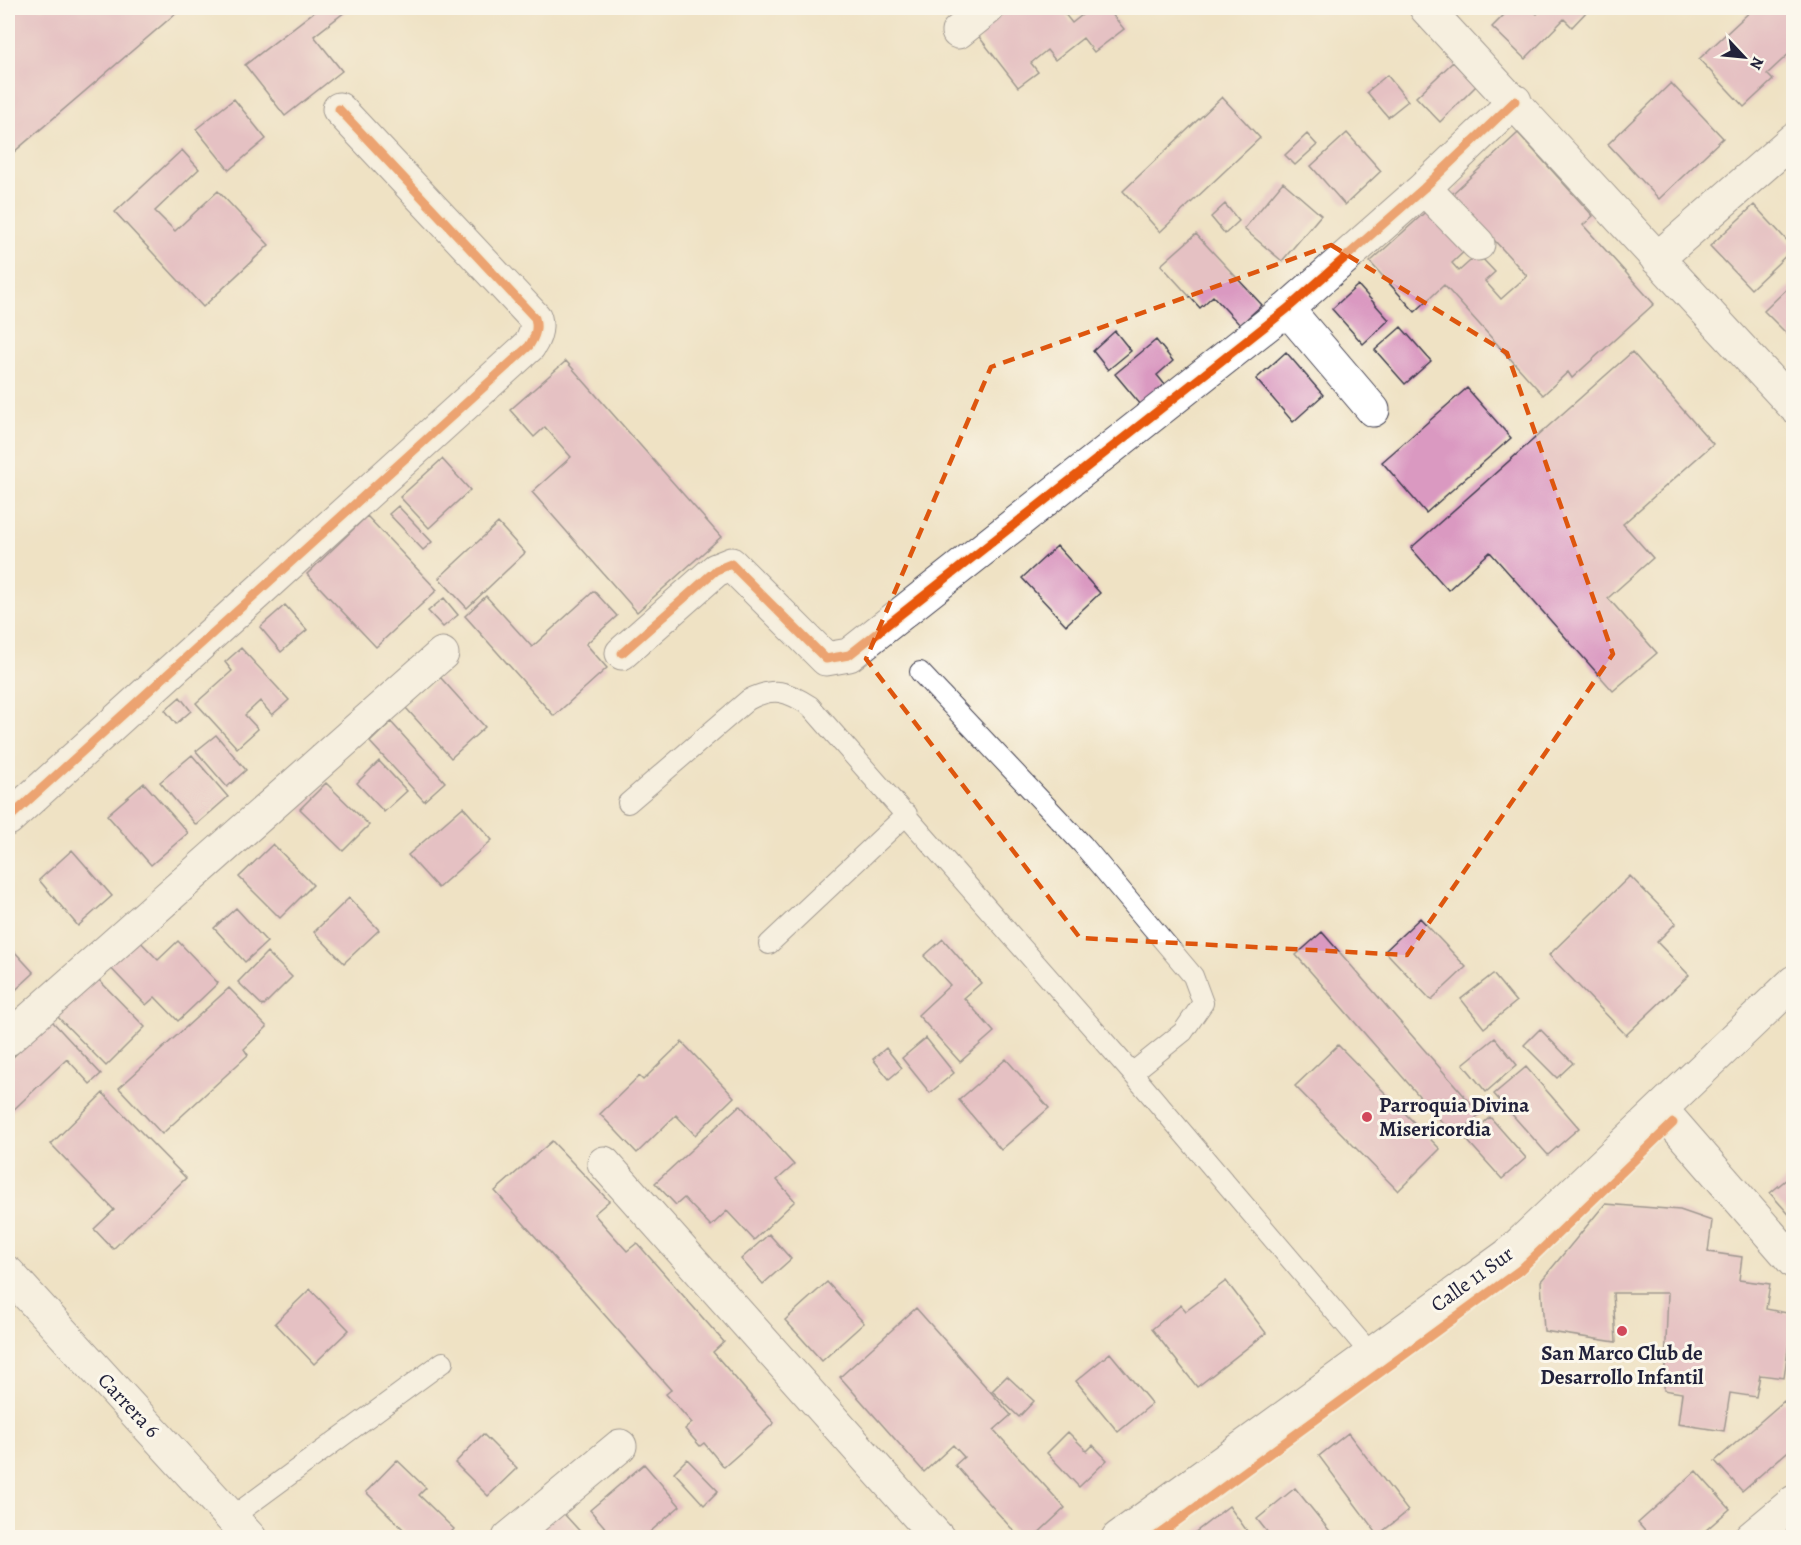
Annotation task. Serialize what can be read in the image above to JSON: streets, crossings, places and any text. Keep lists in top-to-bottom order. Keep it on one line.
{"streets":{"street":["Calle 11 Sur","Carrera 6"]},"places":["Parroquia Divina Misericordia","San Marco Club de Desarrollo Infantil"],"north":"bottom right"}
